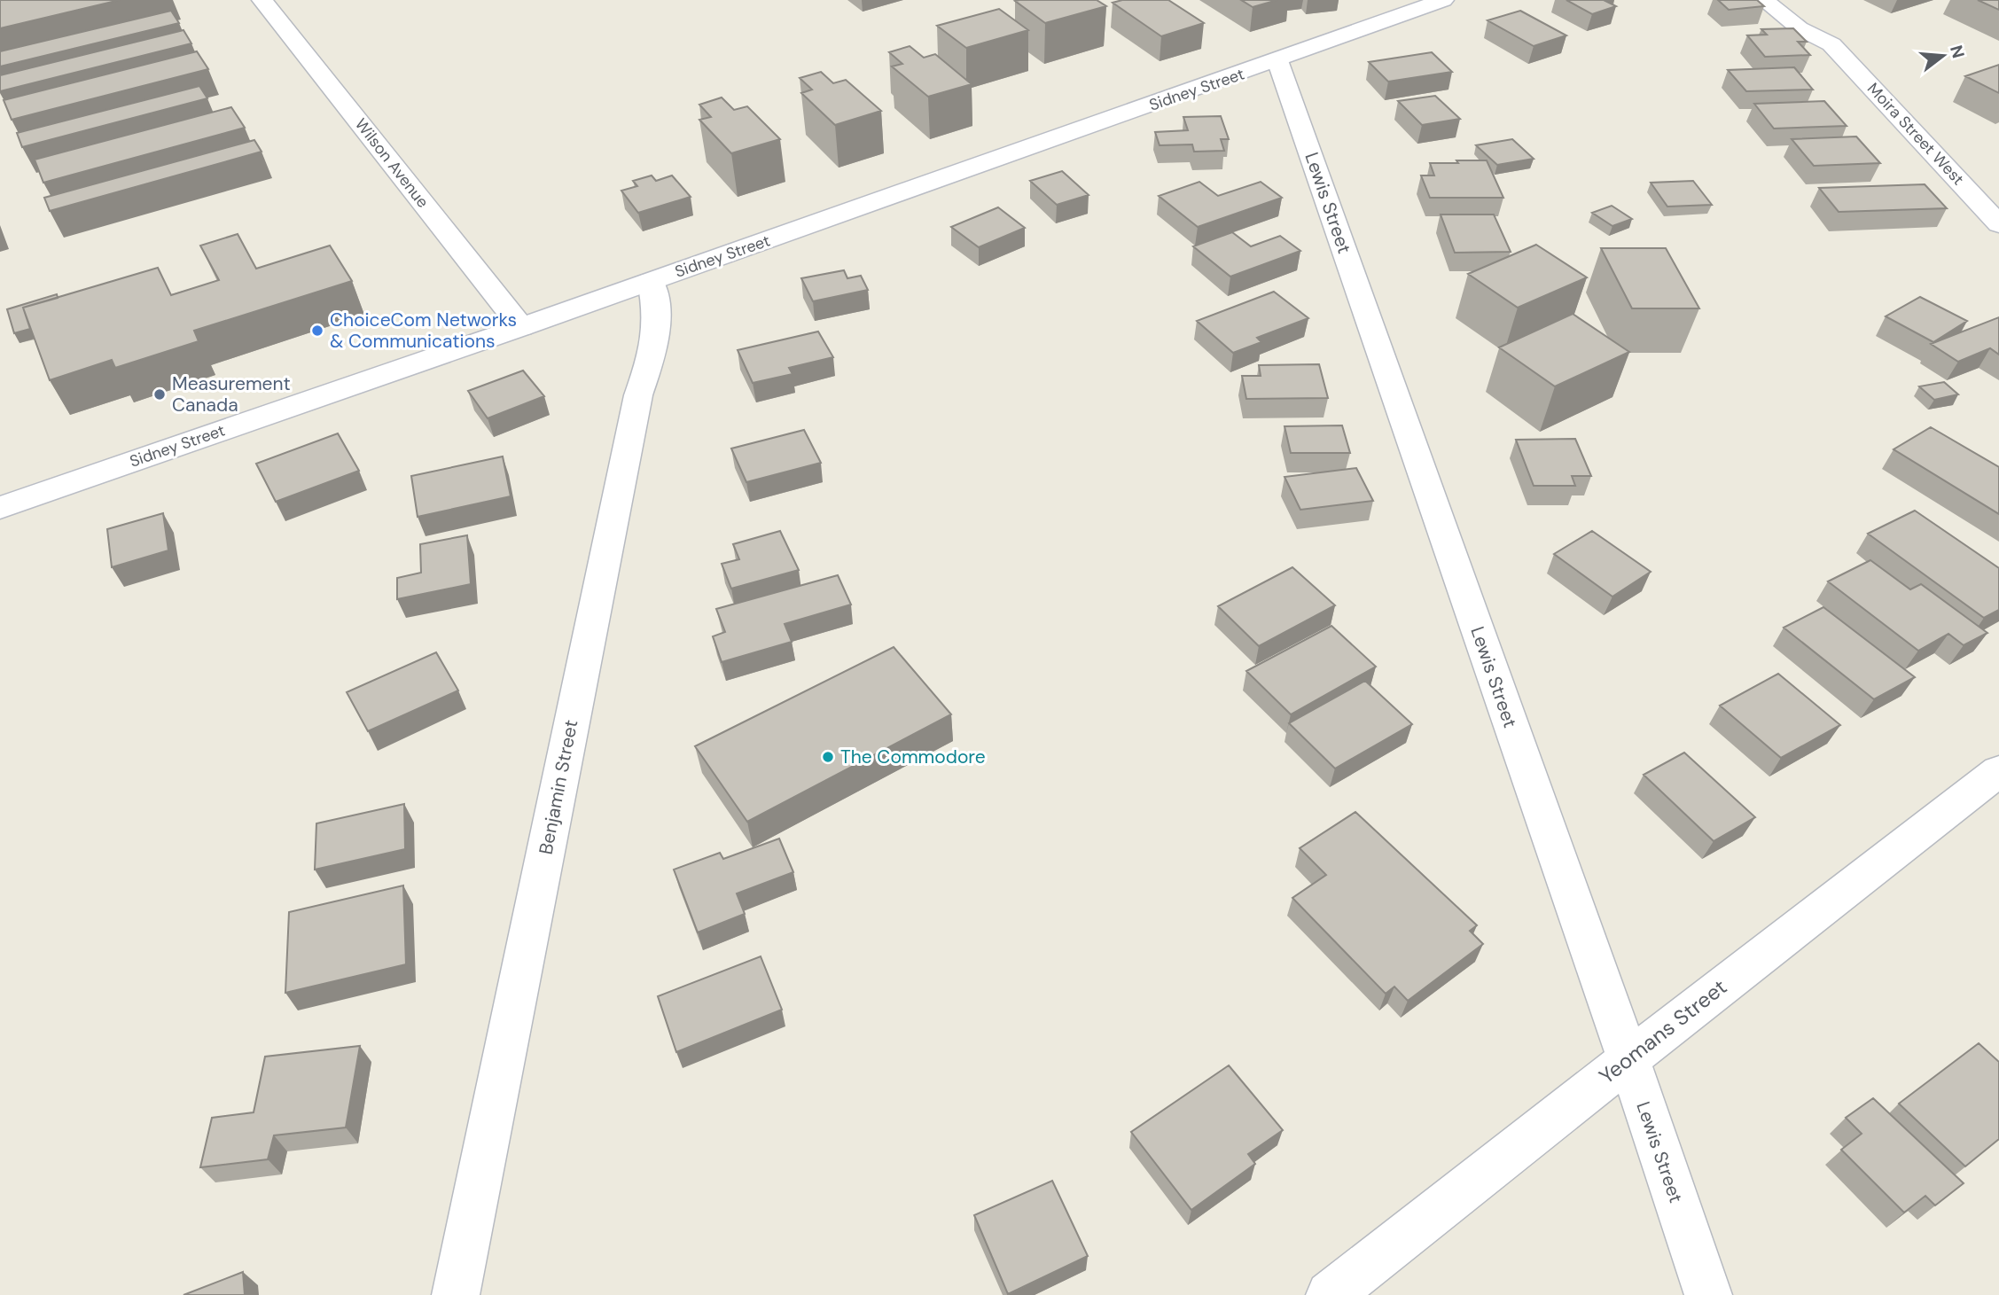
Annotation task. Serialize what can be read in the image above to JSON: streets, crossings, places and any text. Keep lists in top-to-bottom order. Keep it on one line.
{"streets":{"street":["Sidney Street","Moira Street West","Wilson Avenue","Lewis Street","Benjamin Street","Yeomans Street"]},"crossings":[["Sidney Street","Wilson Avenue"],["Sidney Street","Lewis Street"],["Sidney Street","Benjamin Street"],["Lewis Street","Yeomans Street"]],"places":["ChoiceCom Networks & Communications","Measurement Canada","The Commodore"],"north":"right"}
